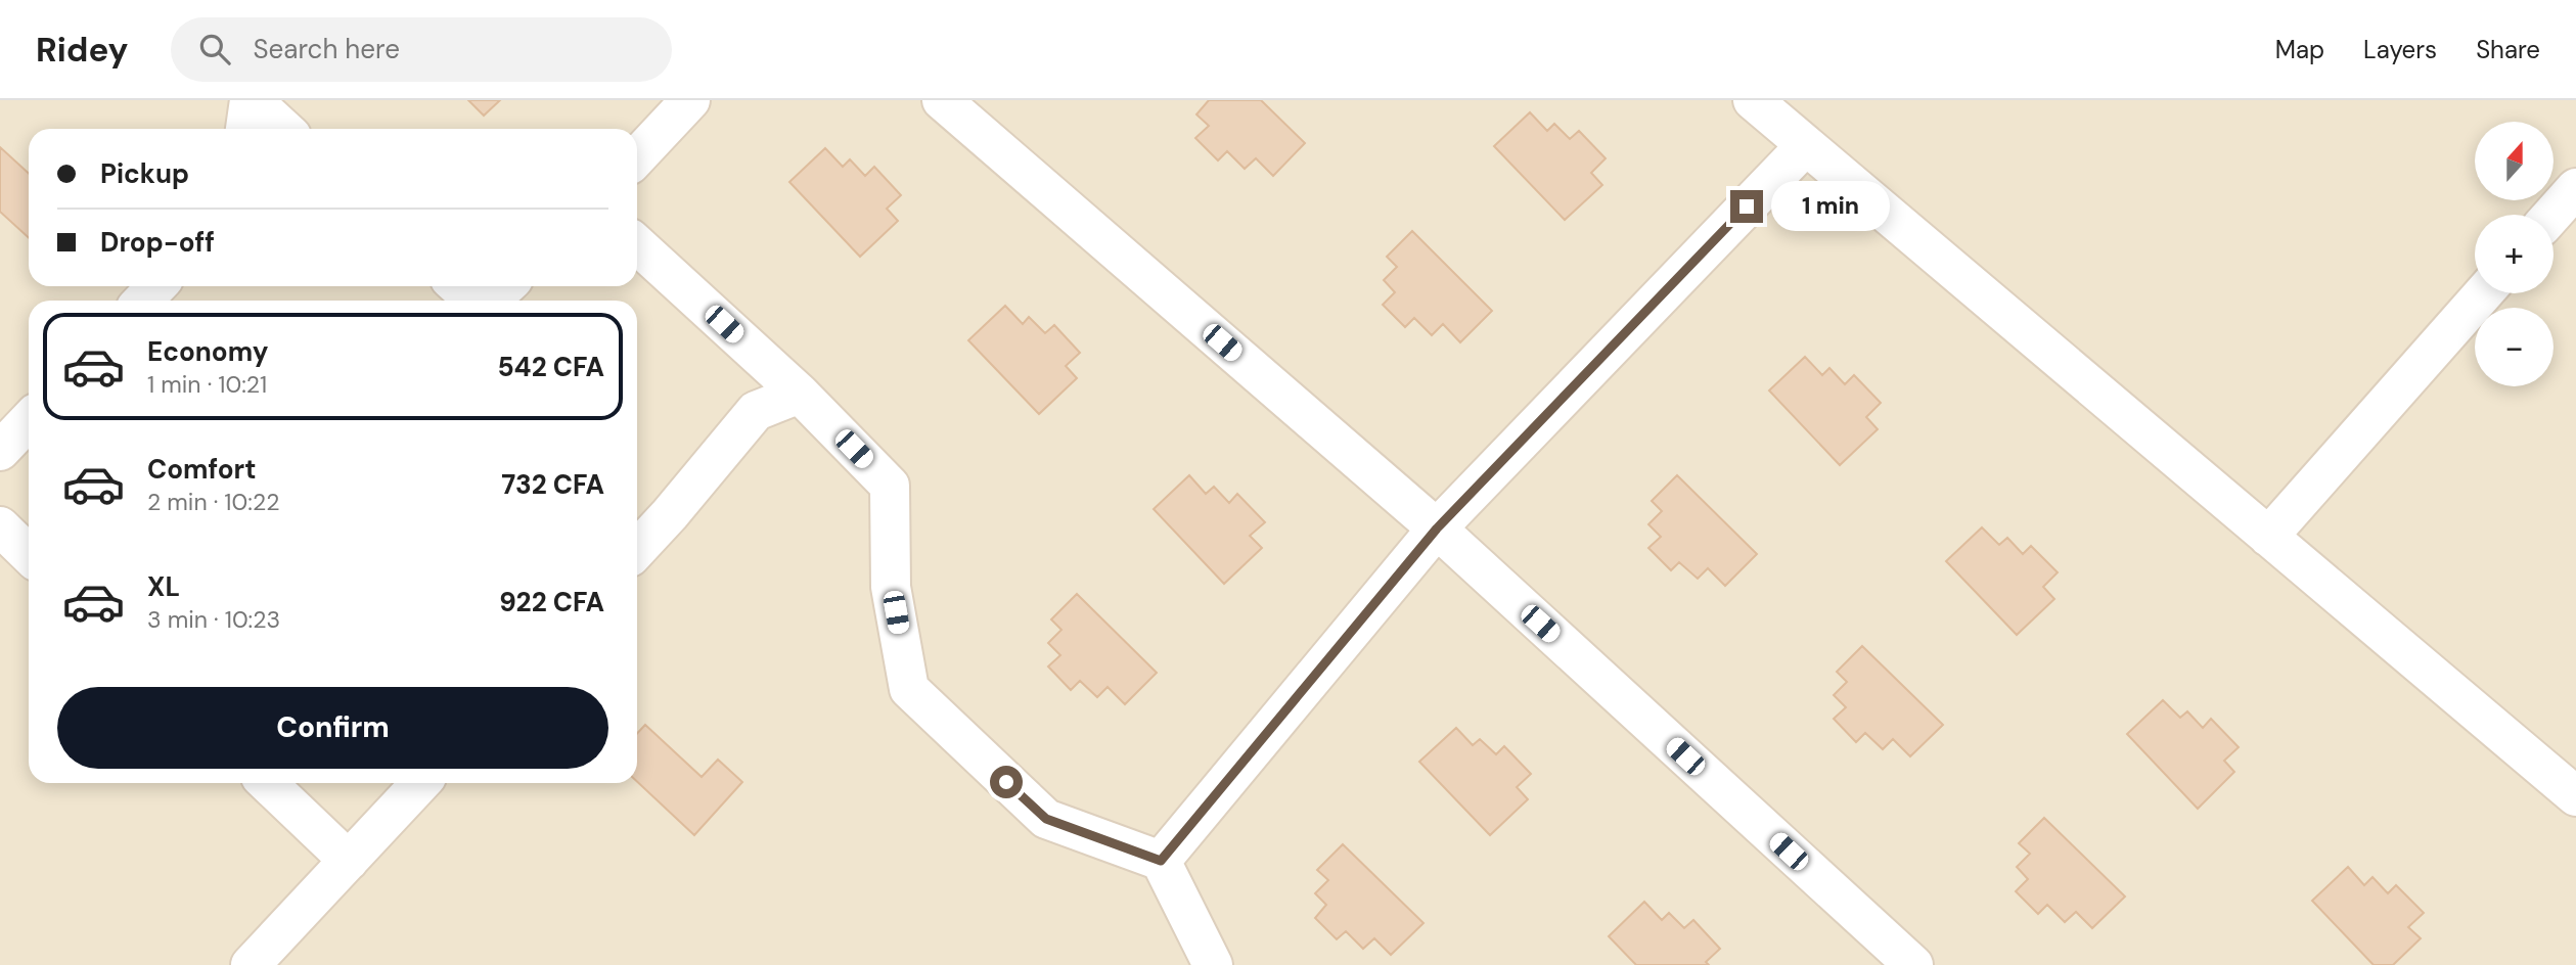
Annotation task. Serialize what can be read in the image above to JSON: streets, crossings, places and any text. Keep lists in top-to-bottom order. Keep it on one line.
{"north":"top","page":{"header":"Ridey","search":"Search here","nav":["Map","Layers","Share"],"map_buttons":["+","−"],"banner":["Pickup","Drop-off"],"bubble":"1 min","list":[{"name":"Economy","note":"1 min · 10:21","value":"542 CFA"},{"name":"Comfort","note":"2 min · 10:22","value":"732 CFA"},{"name":"XL","note":"3 min · 10:23","value":"922 CFA"}],"buttons":"Confirm"}}
